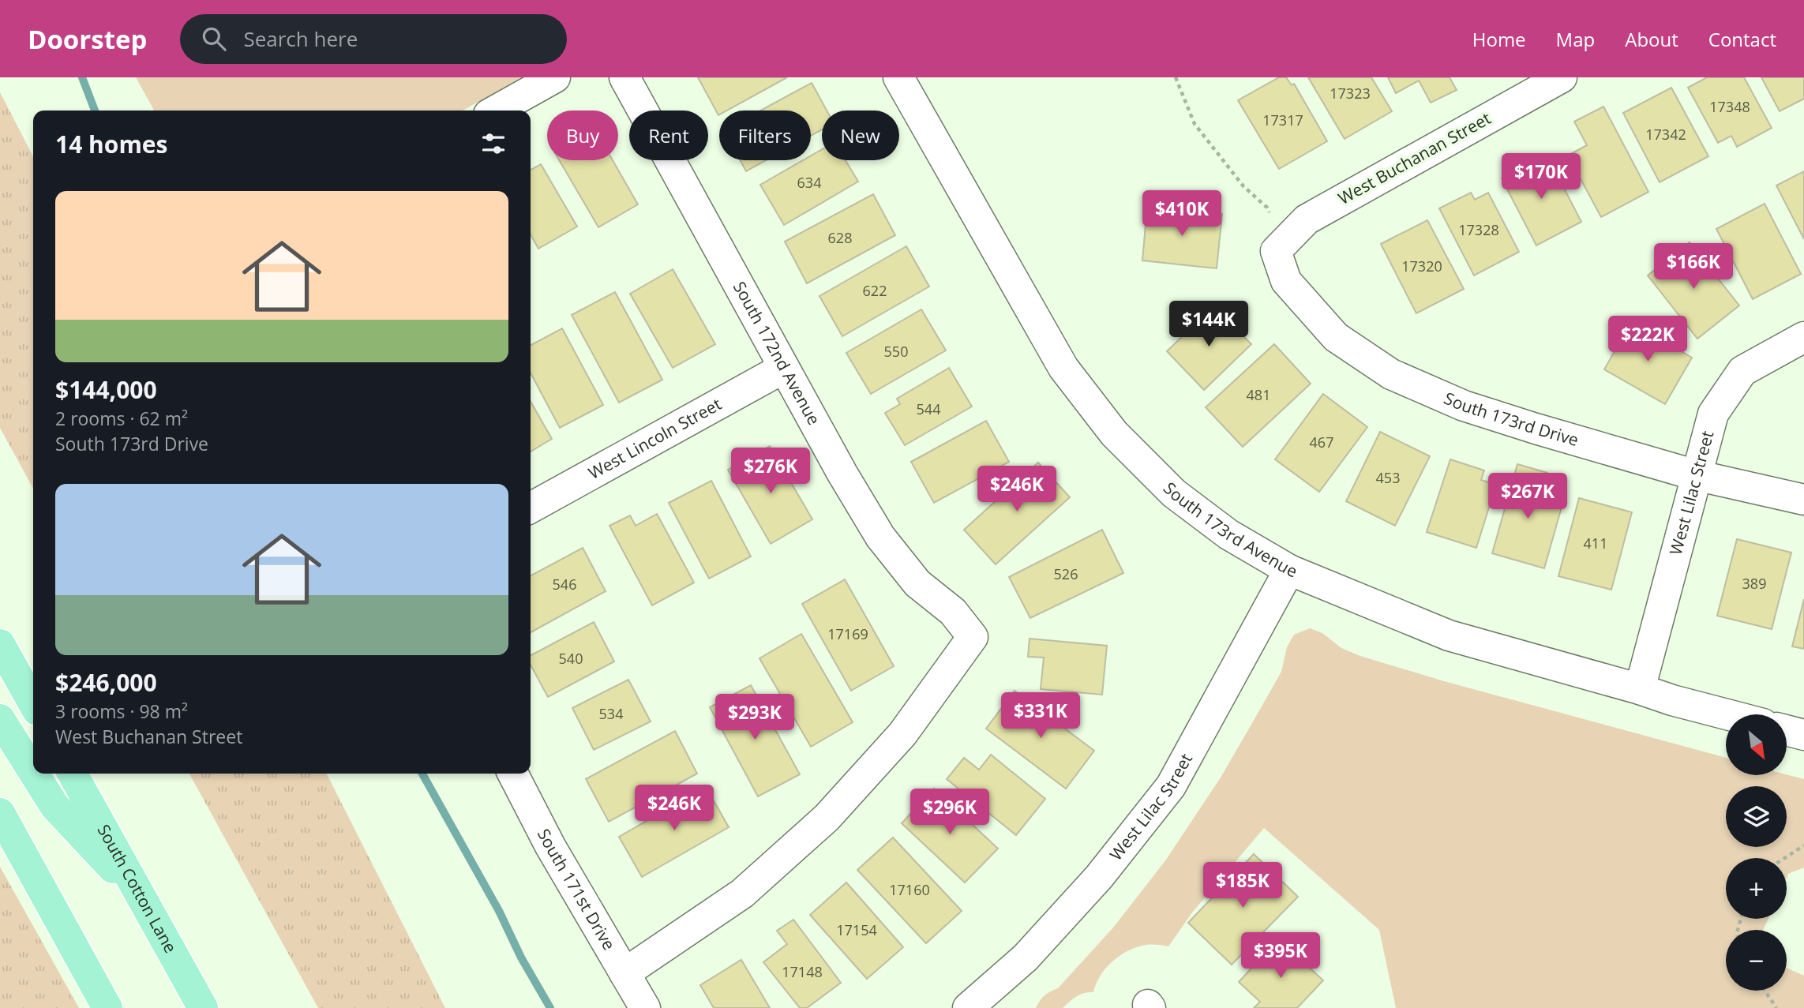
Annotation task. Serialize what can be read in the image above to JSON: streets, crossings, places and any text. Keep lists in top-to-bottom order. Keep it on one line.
{"streets":{"main road":["South Cotton Lane"],"street":["West Buchanan Street","South 172nd Avenue","South 173rd Drive","West Lincoln Street","West Lilac Street","South 173rd Avenue","South 171st Drive"]},"crossings":[["West Buchanan Street","South 173rd Drive"],["South 172nd Avenue","West Lincoln Street"],["South 172nd Avenue","South 171st Drive"],["South 173rd Drive","West Lilac Street"],["West Lilac Street","South 173rd Avenue"]],"house_numbers":["17323","17348","17317","17342","634","17328","628","17320","622","550","481","544","467","453","411","526","389","546","17169","540","534","17160","17154","17148"],"north":"bottom right","page":{"header":"Doorstep","search":"Search here","nav":["Home","Map","About","Contact"],"chip":["Buy","Rent","Filters","New"],"heading":"14 homes","price":["$170K","$410K","$166K","$144K","$222K","$276K","$246K","$267K","$331K","$293K","$246K","$296K","$185K","$395K"],"list":[{"name":"$144,000","note":"2 rooms · 62 m² · South 173rd Drive"},{"name":"$246,000","note":"3 rooms · 98 m² · West Buchanan Street"}],"map_buttons":["+","−"]}}
